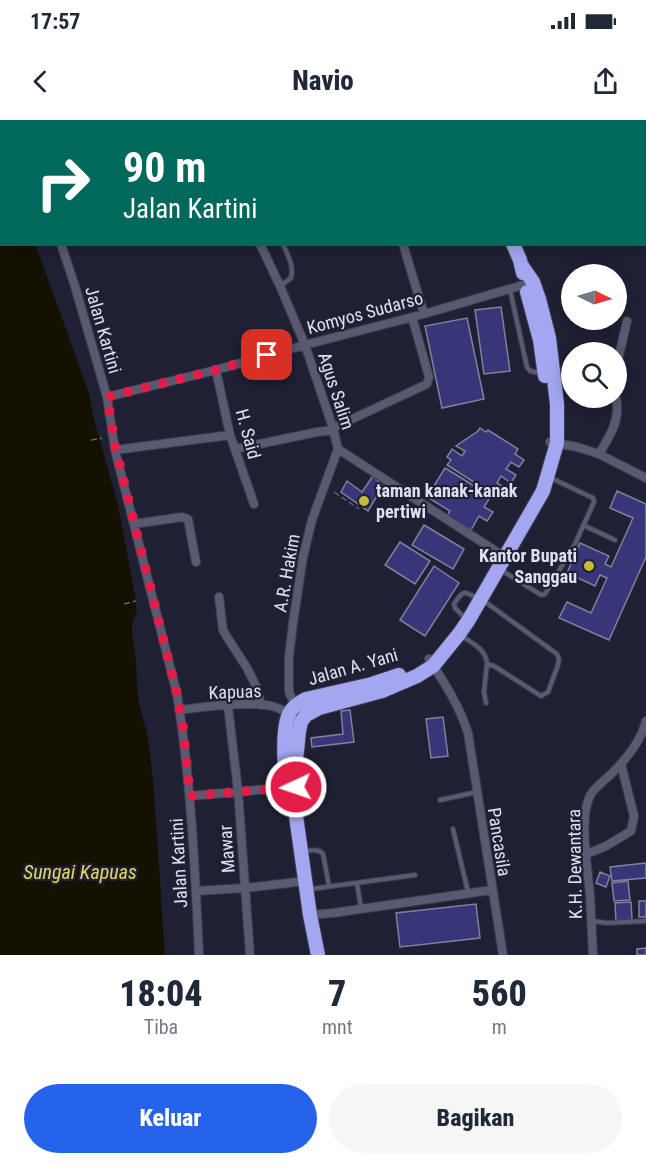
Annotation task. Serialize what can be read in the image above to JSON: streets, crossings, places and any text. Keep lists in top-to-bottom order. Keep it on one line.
{"streets":{"highway":["Jalan A. Yani"],"street":["Komyos Sudarso","Jalan Kartini","Agus Salim","H. Said","A.R. Hakim","Kapuas","Pancasila","Mawar","K.H. Dewantara"]},"crossings":[["Komyos Sudarso","Jalan Kartini"],["Komyos Sudarso","Agus Salim"],["Komyos Sudarso","H. Said"],["Komyos Sudarso","Jalan A. Yani"],["Jalan Kartini","Kapuas"],["Agus Salim","A.R. Hakim"],["A.R. Hakim","Jalan A. Yani"],["A.R. Hakim","Kapuas"],["Jalan A. Yani","Kapuas"],["Jalan A. Yani","Pancasila"],["Kapuas","Mawar"]],"water":["Sungai Kapuas"],"places":["taman kanak-kanak pertiwi","Kantor Bupati Sanggau"],"north":"right","page":{"status":"17:57","header":"Navio","turn":["90 m","Jalan Kartini"],"eta":["18:04","Tiba","7","mnt","560","m"],"buttons":["Keluar","Bagikan"]}}
